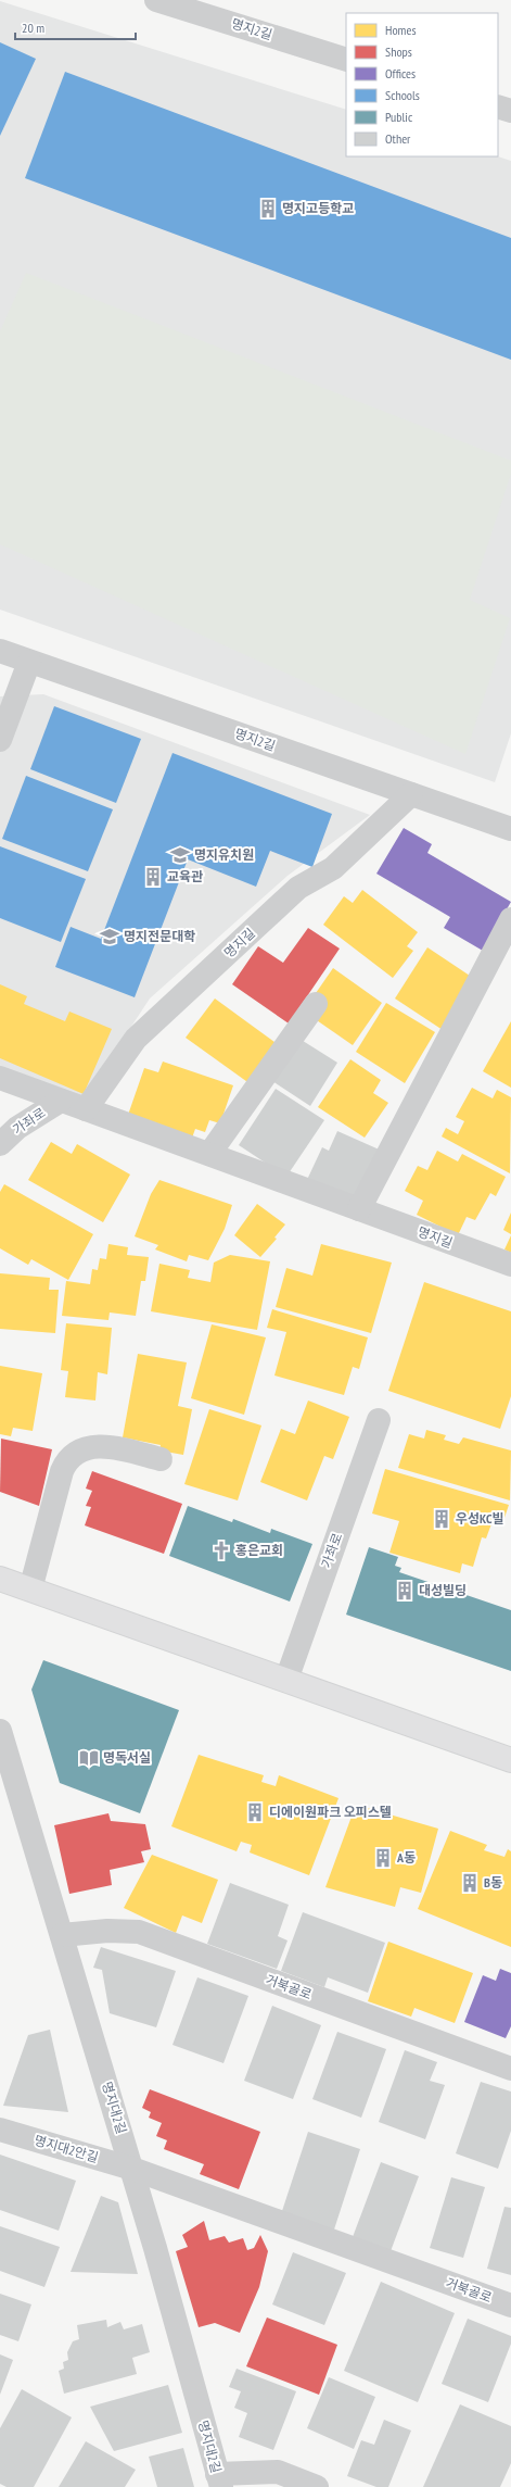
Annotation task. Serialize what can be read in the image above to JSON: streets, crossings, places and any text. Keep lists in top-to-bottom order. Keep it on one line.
{"streets":{"street":["명지2길","명지길","가좌로","거북골로","명지대2길","명지대2안길"]},"crossings":[["명지2길","명지길"],["명지길","가좌로"],["거북골로","명지대2길"],["거북골로","명지대2안길"],["명지대2길","명지대2안길"]],"places":{"building":["명지고등학교","교육관","우성KC빌","대성빌딩","디에이원파크 오피스텔","A동","B동"],"school or university":["명지유치원","명지전문대학"],"church":["홍은교회"],"library":["명독서실"]},"legend":["Homes","Shops","Offices","Schools","Public","Other"],"scale_bar":"20 m"}
